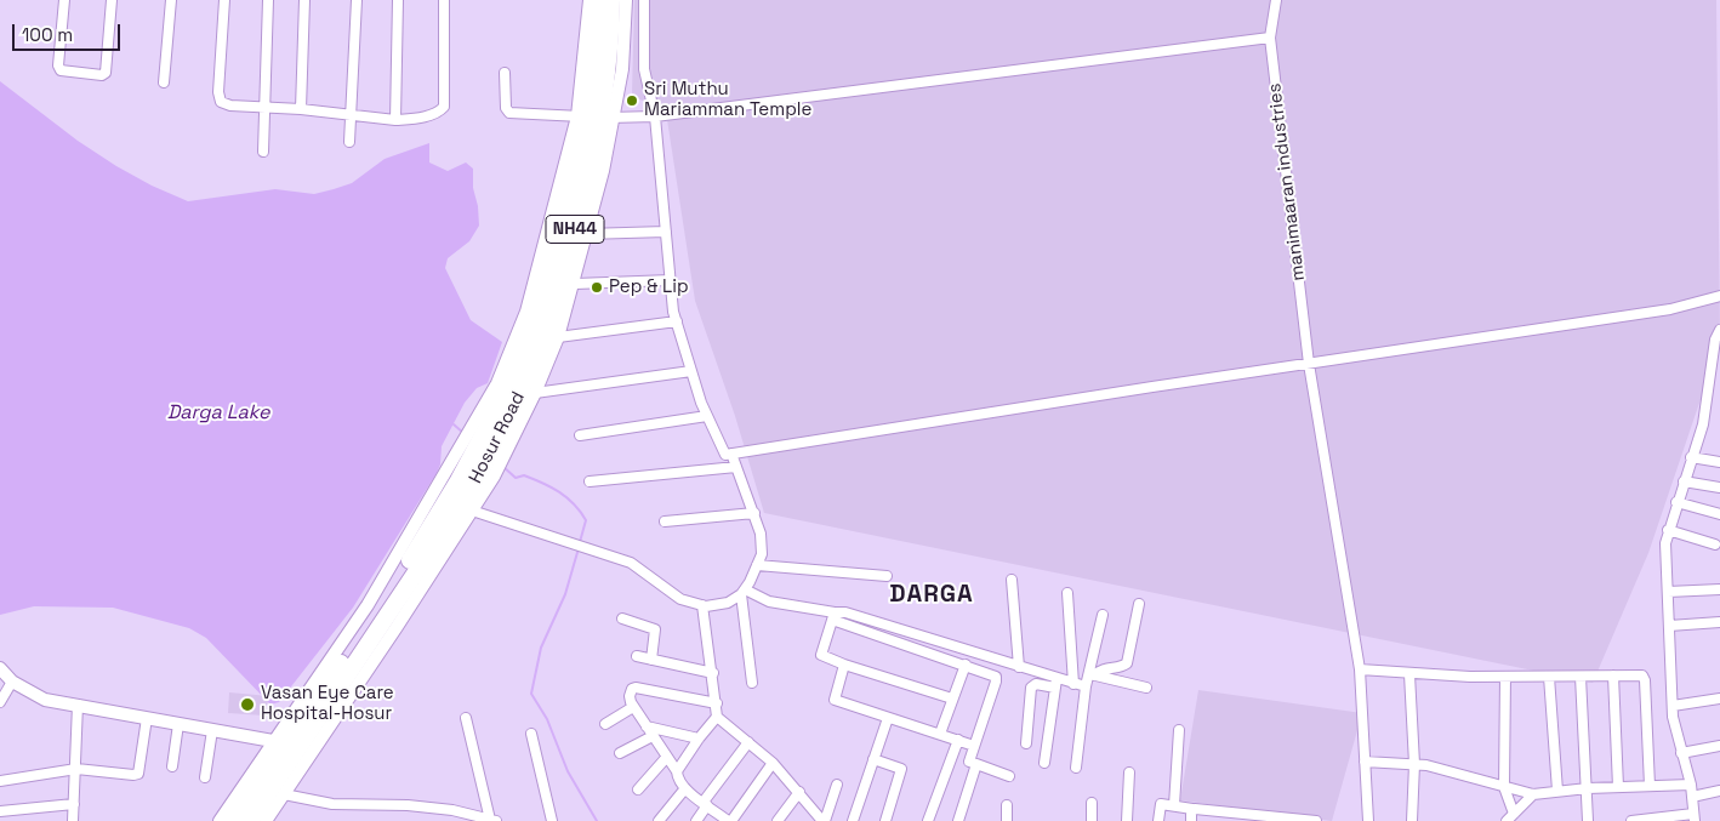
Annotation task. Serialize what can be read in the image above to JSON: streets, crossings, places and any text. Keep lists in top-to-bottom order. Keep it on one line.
{"streets":{"highway":["NH44","Hosur Road"],"street":["manimaaran industries"]},"districts":["DARGA"],"water":["Darga Lake"],"places":["Sri Muthu Mariamman Temple","Pep & Lip","Vasan Eye Care Hospital-Hosur"],"scale_bar":"100 m"}
